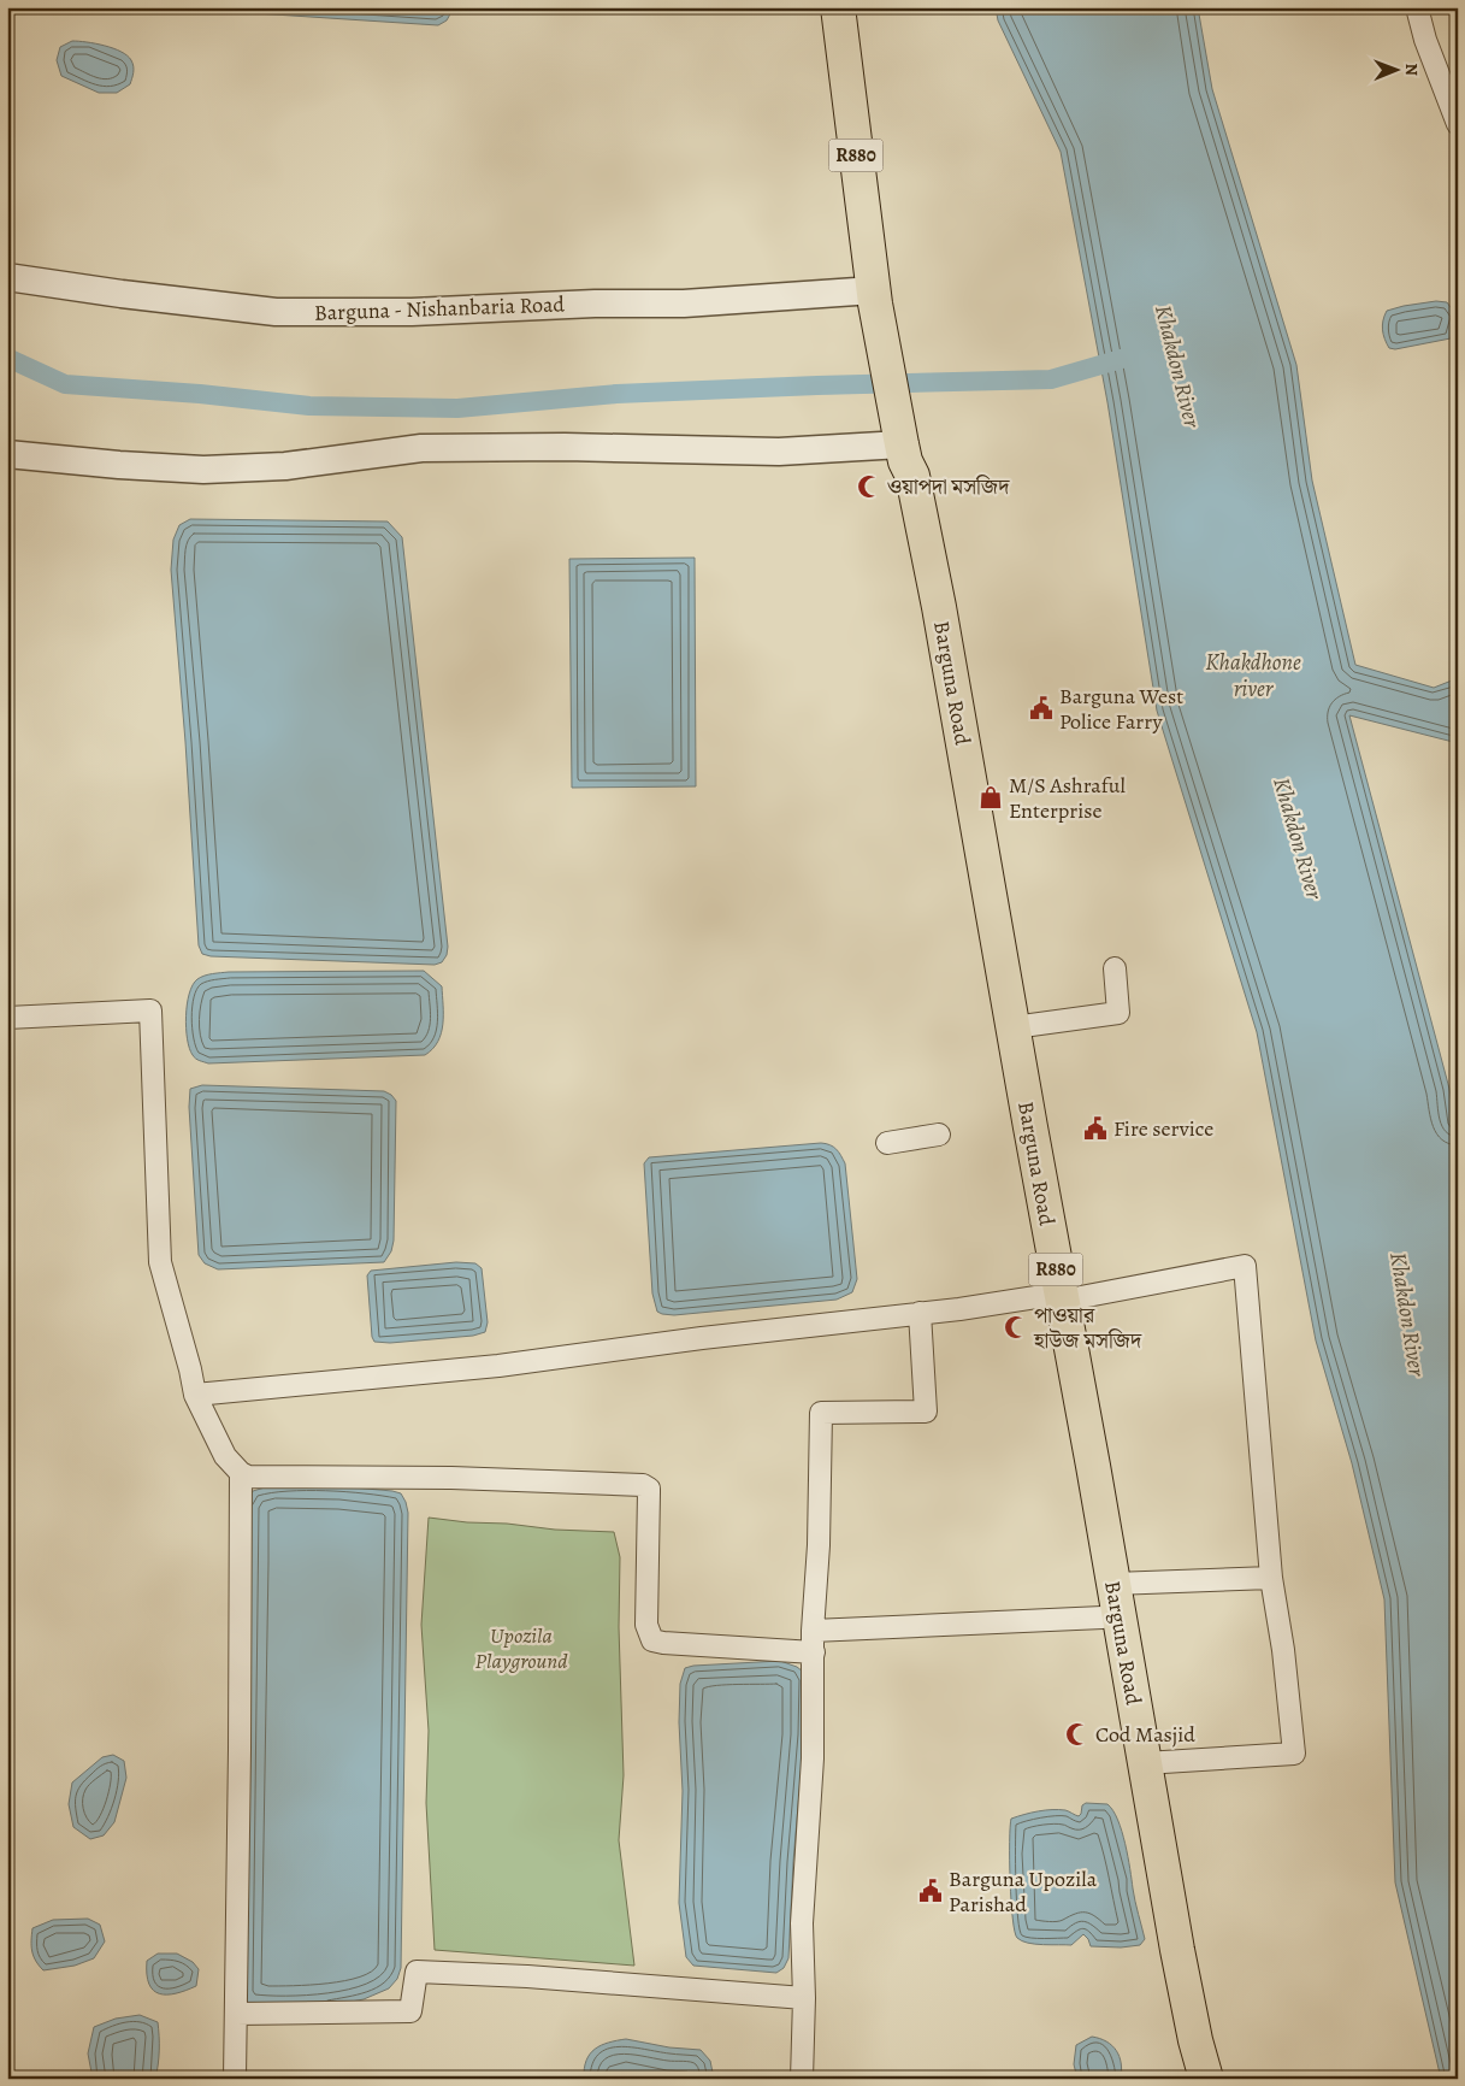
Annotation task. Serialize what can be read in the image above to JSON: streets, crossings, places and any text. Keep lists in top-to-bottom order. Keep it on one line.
{"streets":{"main road":["R880","Barguna Road"],"street":["Barguna - Nishanbaria Road"]},"crossings":[["Barguna - Nishanbaria Road","Barguna Road"]],"water":["Khakdon River","Khakdhone river"],"parks":["Upozila Playground"],"places":{"mosque":["ওয়াপদা মসজিদ","পাওয়ার হাউজ মসজিদ","Cod Masjid"],"public building":["Barguna West Police Farry","Fire service","Barguna Upozila Parishad"],"shop":["M/S Ashraful Enterprise"]},"north":"right"}
